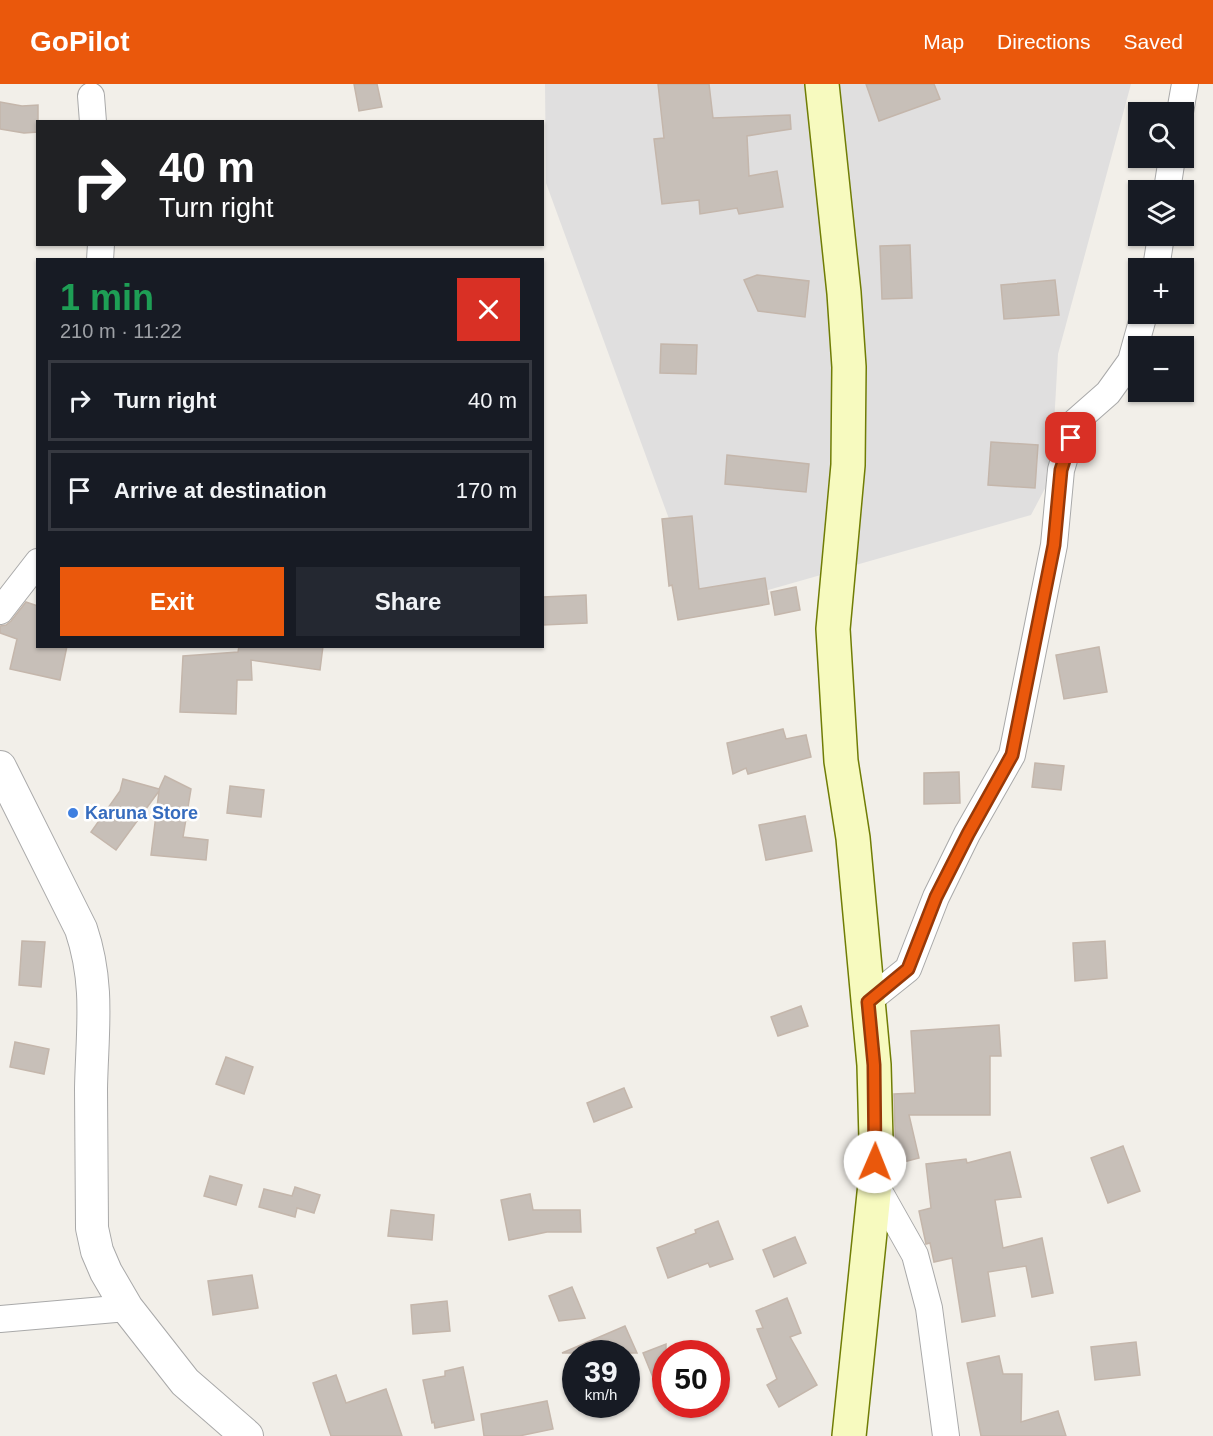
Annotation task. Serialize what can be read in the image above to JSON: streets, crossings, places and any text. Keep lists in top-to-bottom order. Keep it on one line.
{"places":["Karuna Store"],"page":{"header":"GoPilot","nav":["Map","Directions","Saved"],"map_buttons":["+","−"],"turn":["40 m","Turn right"],"heading":["1 min","210 m · 11:22"],"list":[{"name":"Turn right","value":"40 m"},{"name":"Arrive at destination","value":"170 m"}],"buttons":["Exit","Share"],"speed":"39 km/h","limit":"50"}}
